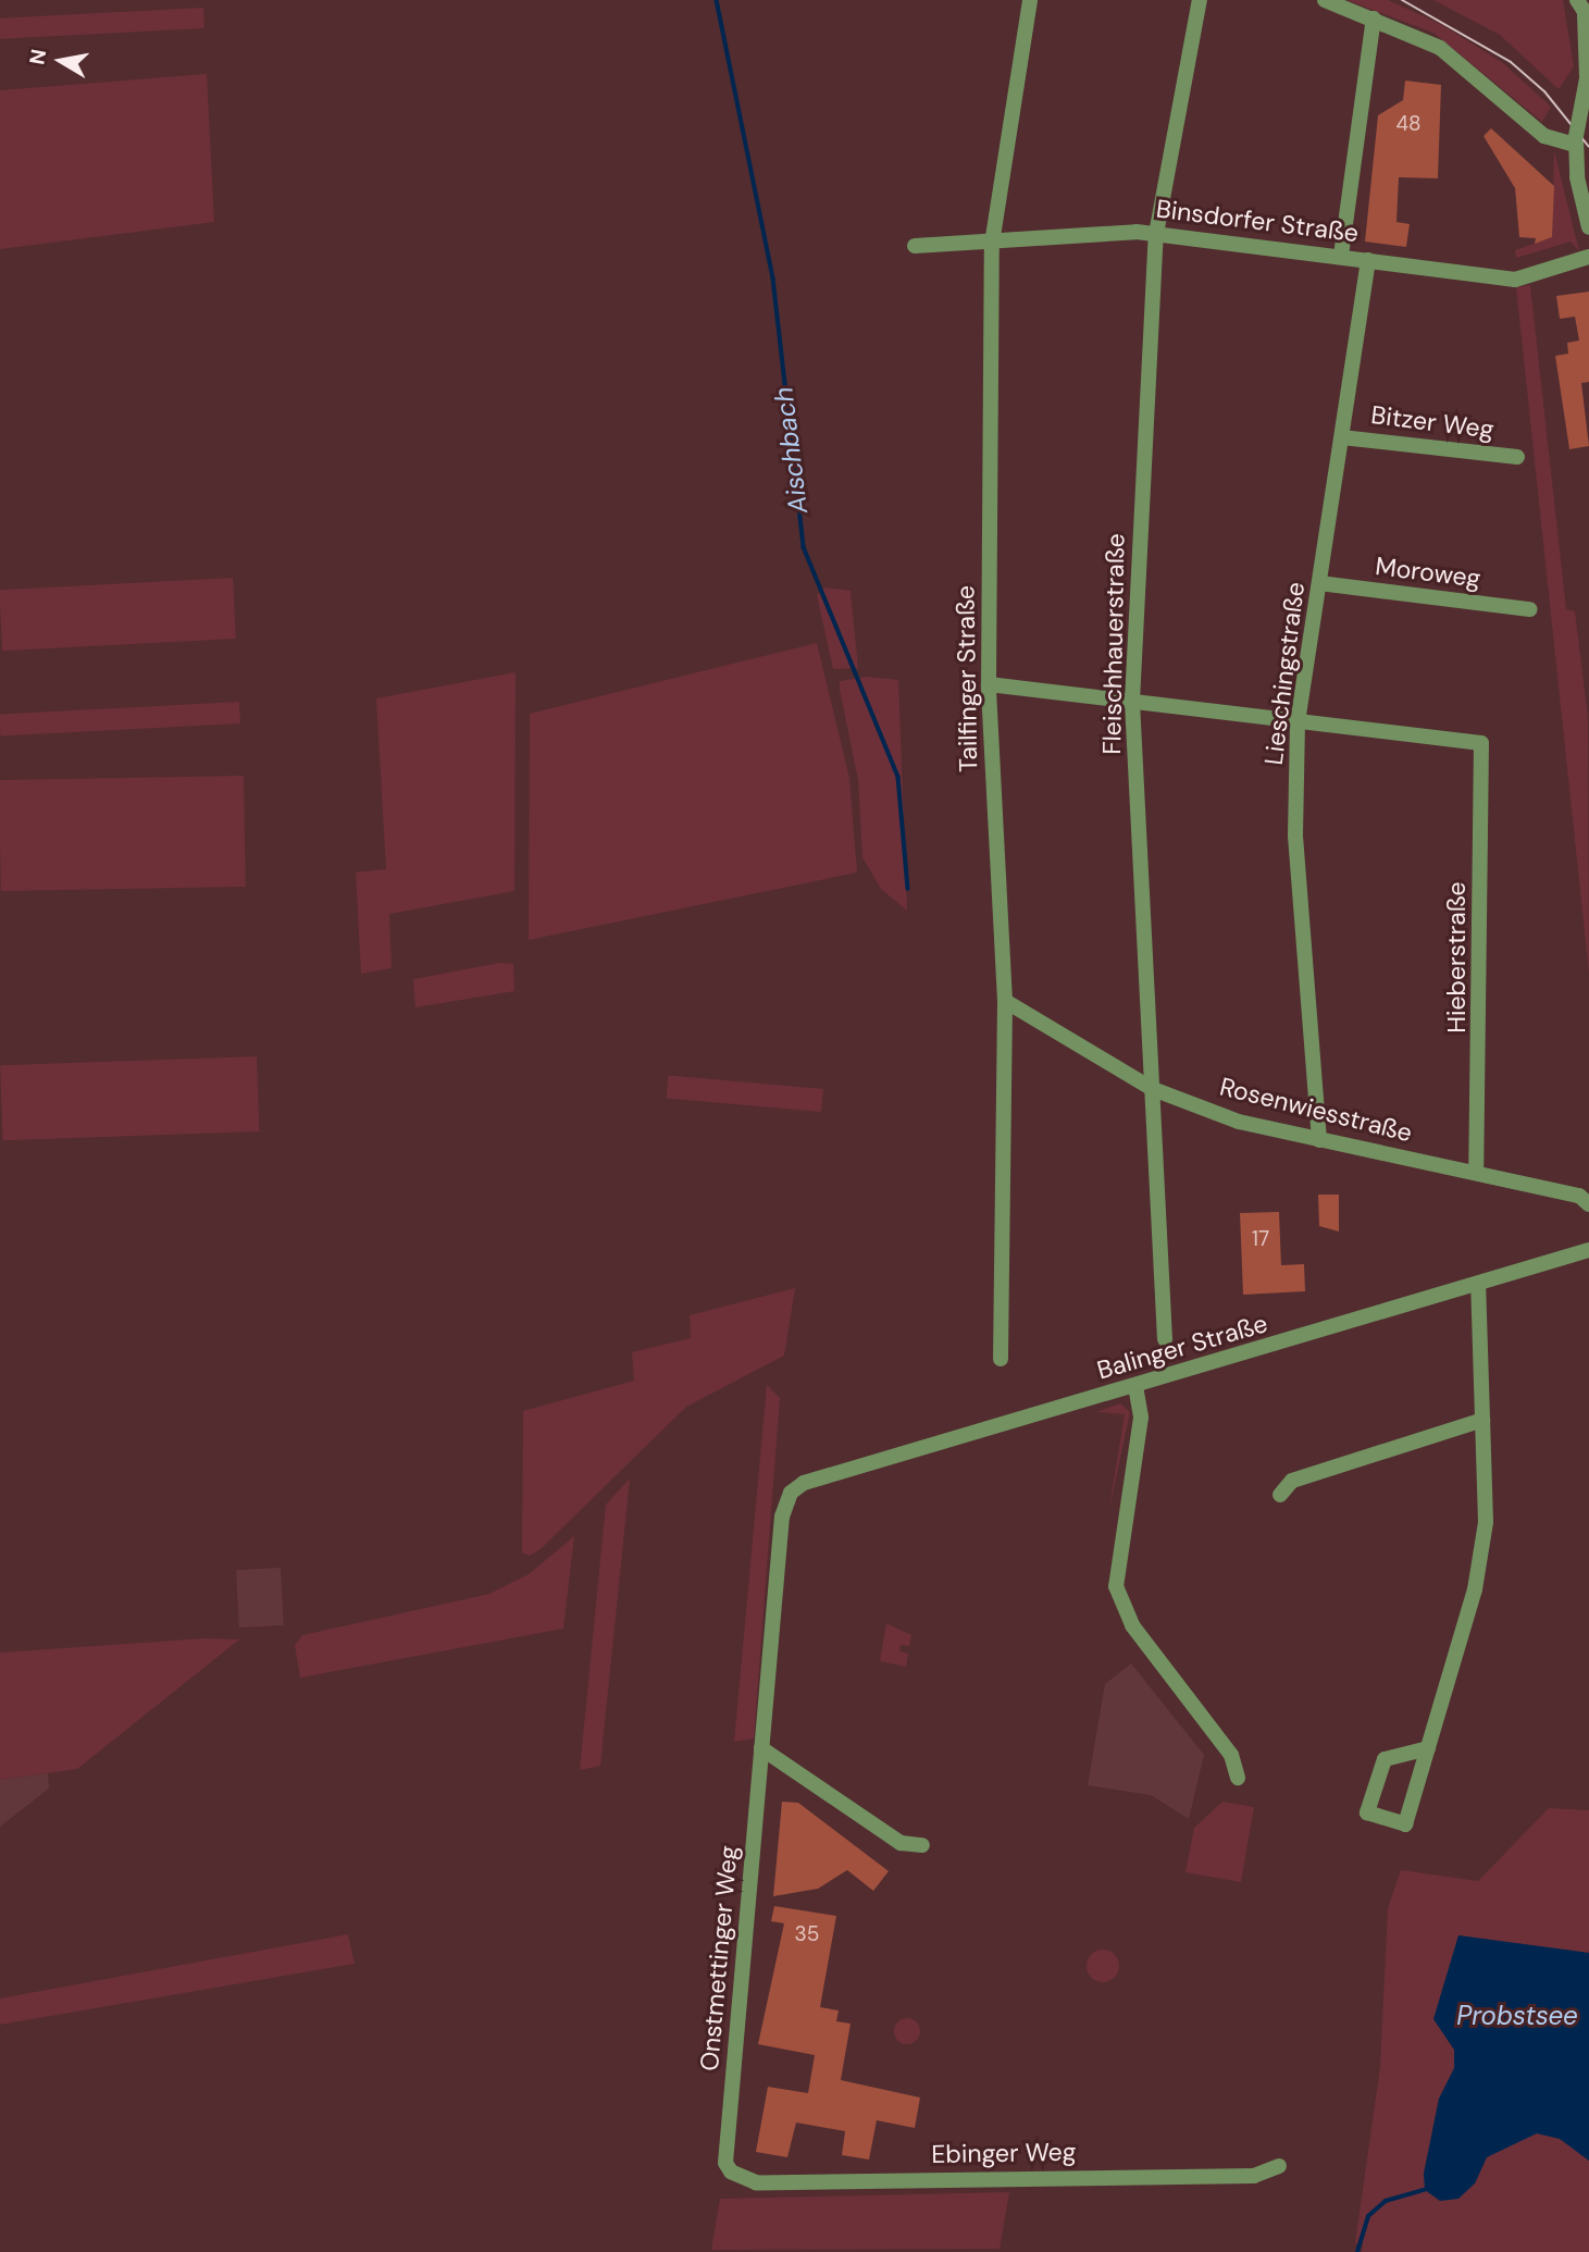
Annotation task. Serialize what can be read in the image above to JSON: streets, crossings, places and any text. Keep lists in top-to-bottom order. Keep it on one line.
{"streets":{"street":["Binsdorfer Straße","Bitzer Weg","Moroweg","Fleischhauerstraße","Lieschingstraße","Tailfinger Straße","Hieberstraße","Rosenwiesstraße","Balinger Straße","Onstmettinger Weg","Ebinger Weg"]},"crossings":[["Binsdorfer Straße","Fleischhauerstraße"],["Binsdorfer Straße","Lieschingstraße"],["Binsdorfer Straße","Tailfinger Straße"],["Bitzer Weg","Lieschingstraße"],["Moroweg","Lieschingstraße"],["Fleischhauerstraße","Rosenwiesstraße"],["Lieschingstraße","Hieberstraße"],["Lieschingstraße","Rosenwiesstraße"],["Tailfinger Straße","Rosenwiesstraße"],["Hieberstraße","Rosenwiesstraße"],["Balinger Straße","Onstmettinger Weg"],["Onstmettinger Weg","Ebinger Weg"]],"water":["Aischbach","Probstsee"],"house_numbers":["48","17","35"],"north":"left"}
